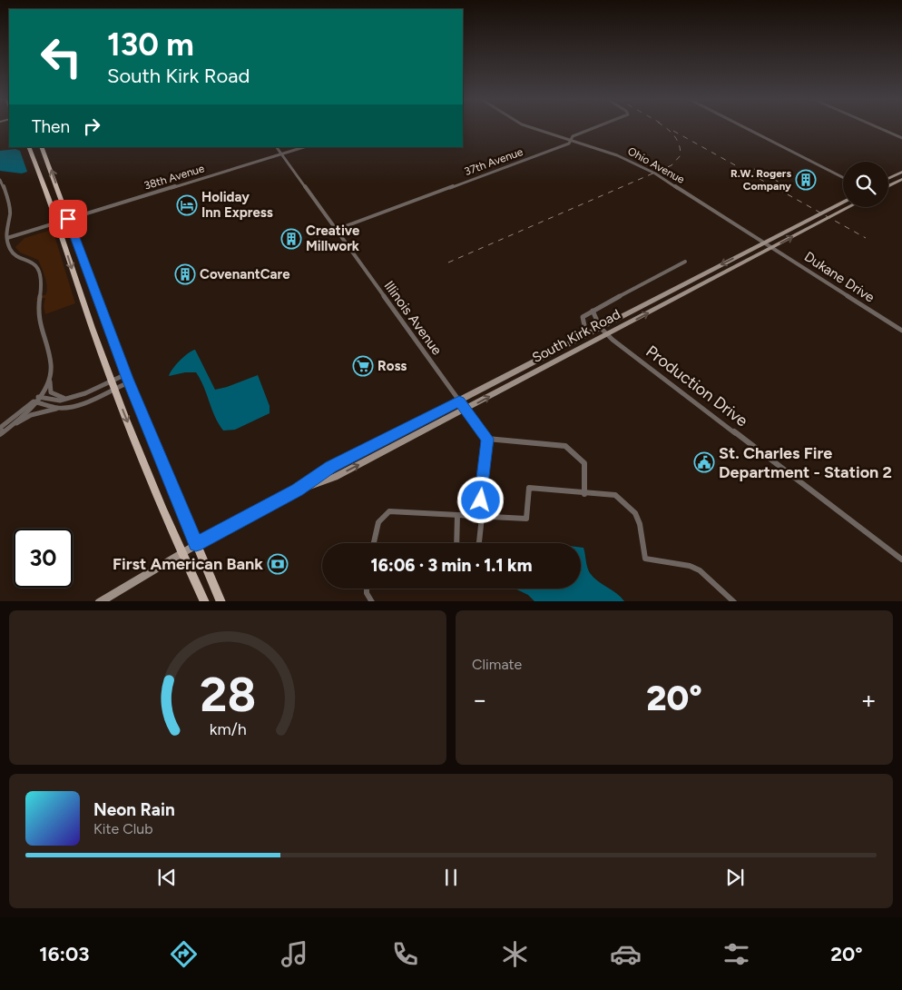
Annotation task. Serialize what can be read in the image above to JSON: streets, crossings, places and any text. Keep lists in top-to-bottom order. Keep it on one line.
{"streets":{"main road":["South Kirk Road"],"street":["37th Avenue","Ohio Avenue","38th Avenue","Dukane Drive","Illinois Avenue","Production Drive"]},"crossings":[["37th Avenue","Ohio Avenue"],["37th Avenue","Illinois Avenue"],["Ohio Avenue","Dukane Drive"],["Ohio Avenue","South Kirk Road"],["38th Avenue","Illinois Avenue"],["Dukane Drive","South Kirk Road"],["Illinois Avenue","South Kirk Road"],["South Kirk Road","Production Drive"]],"places":{"building":["R.W. Rogers Company","Creative Millwork","CovenantCare"],"hotel":["Holiday Inn Express"],"supermarket":["Ross"],"public building":["St. Charles Fire Department - Station 2"],"bank":["First American Bank"]},"page":{"turn":["130 m","South Kirk Road"],"then":"Then","limit":"30","trip":"16:06 · 3 min · 1.1 km","tile":"Climate","heat":["−","20°","+"],"song":["Neon Rain","Kite Club"],"tabs":["16:03","20°"],"gauge":["28","km/h"]}}
